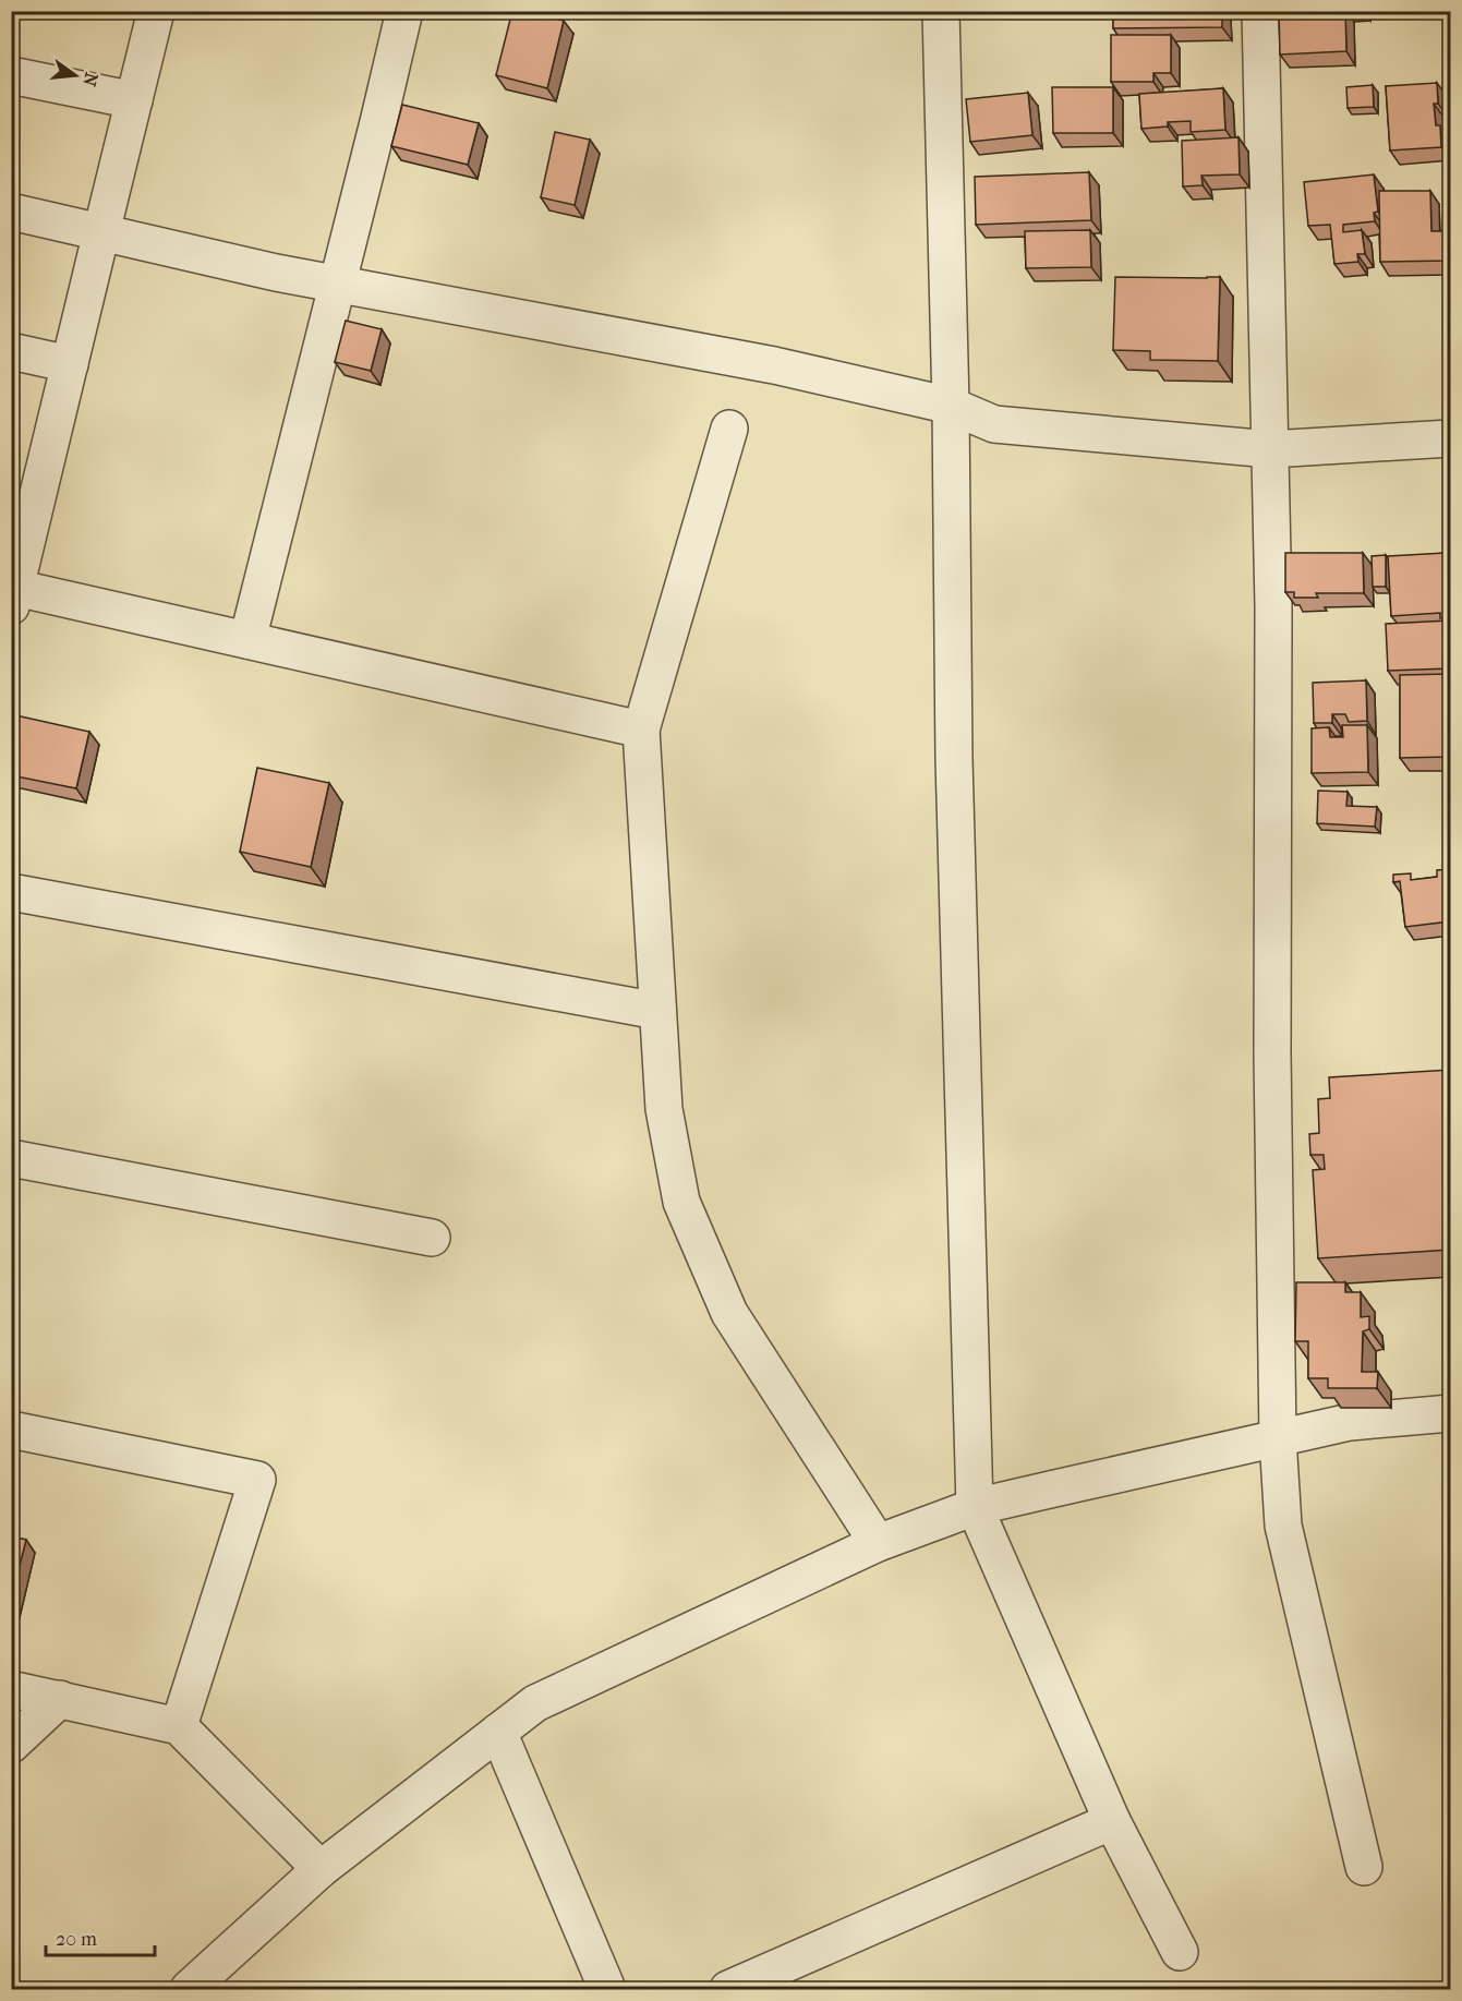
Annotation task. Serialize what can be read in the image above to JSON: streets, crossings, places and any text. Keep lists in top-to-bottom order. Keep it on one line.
{"scale_bar":"20 m","north":"right"}
